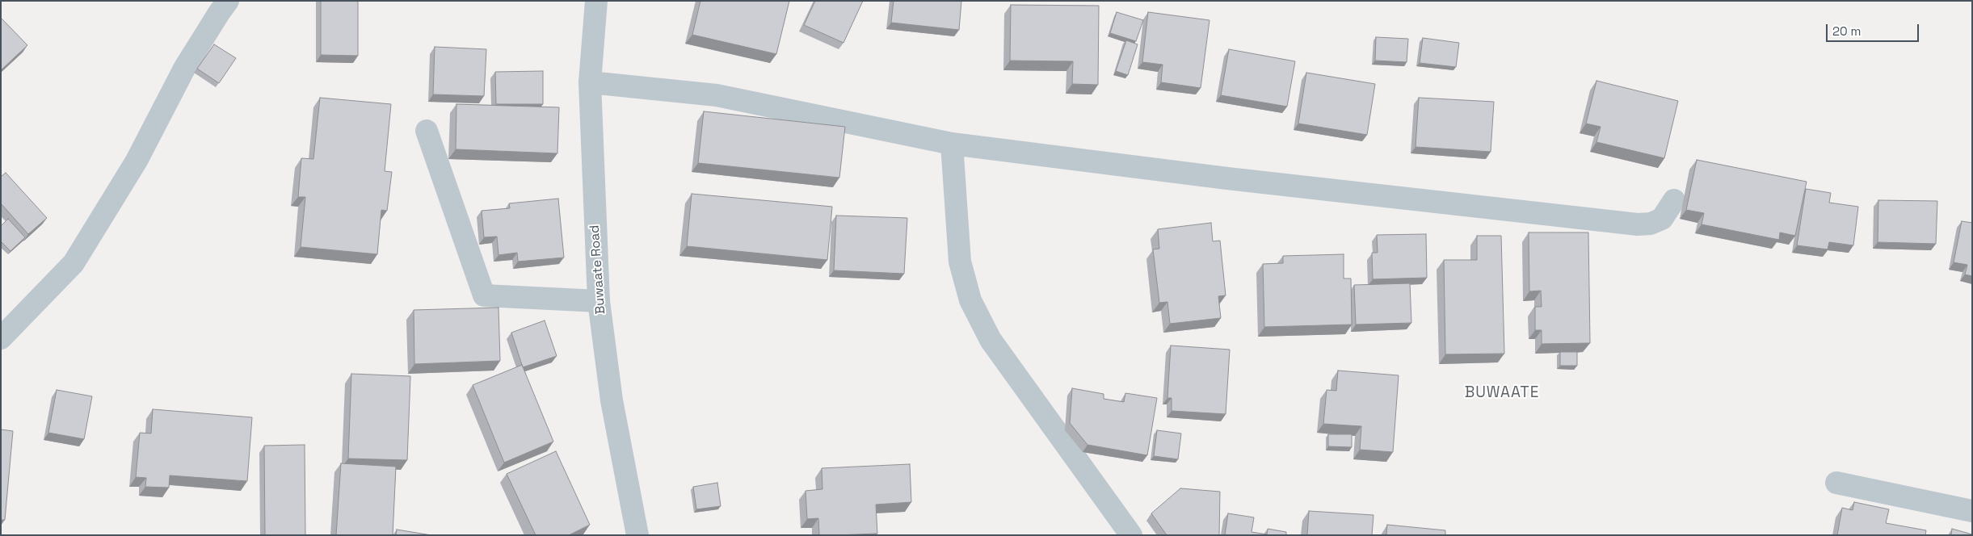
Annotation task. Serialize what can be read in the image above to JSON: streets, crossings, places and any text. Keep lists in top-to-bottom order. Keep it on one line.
{"streets":{"street":["Buwaate Road"]},"districts":["BUWAATE"],"scale_bar":"20 m"}
